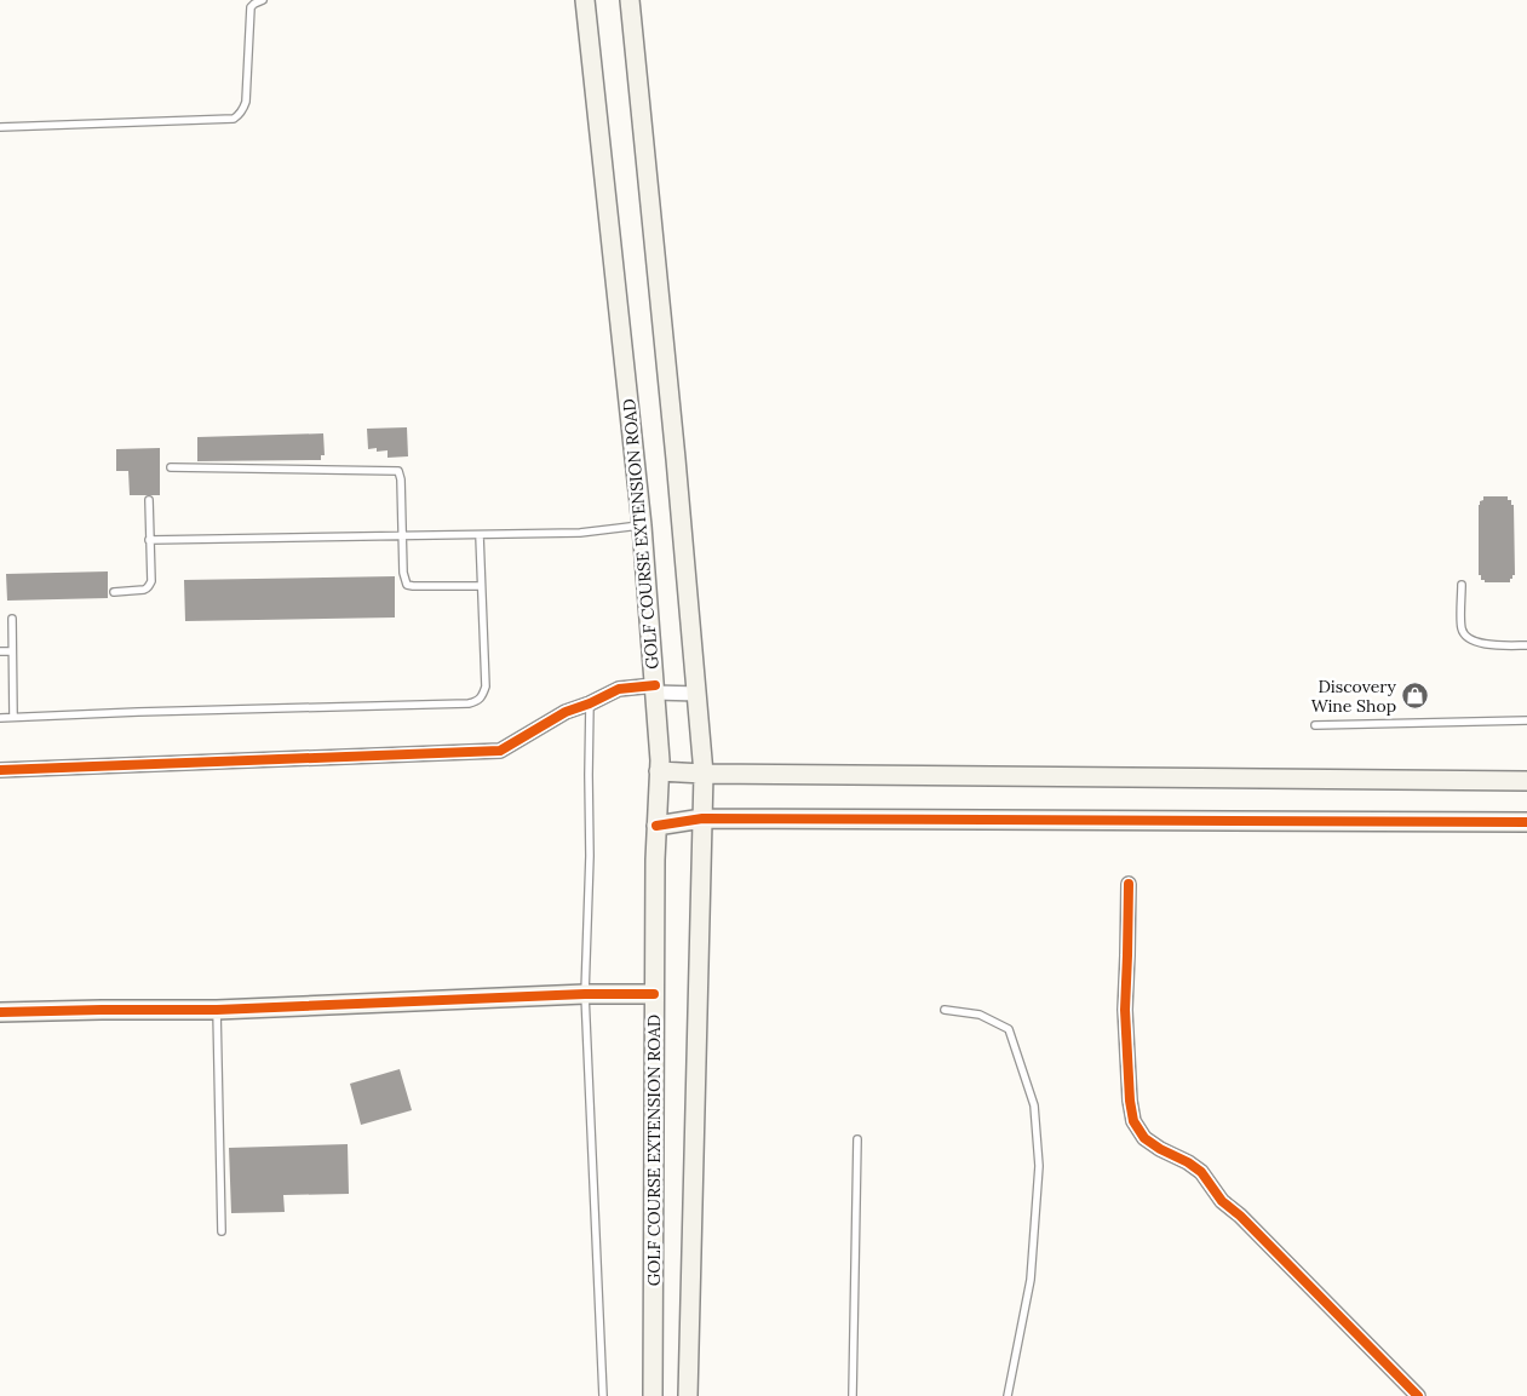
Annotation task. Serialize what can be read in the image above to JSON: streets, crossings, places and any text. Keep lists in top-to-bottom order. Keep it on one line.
{"streets":{"main road":["GOLF COURSE EXTENSION ROAD"]},"places":{"shop":["Discovery Wine Shop"]}}
